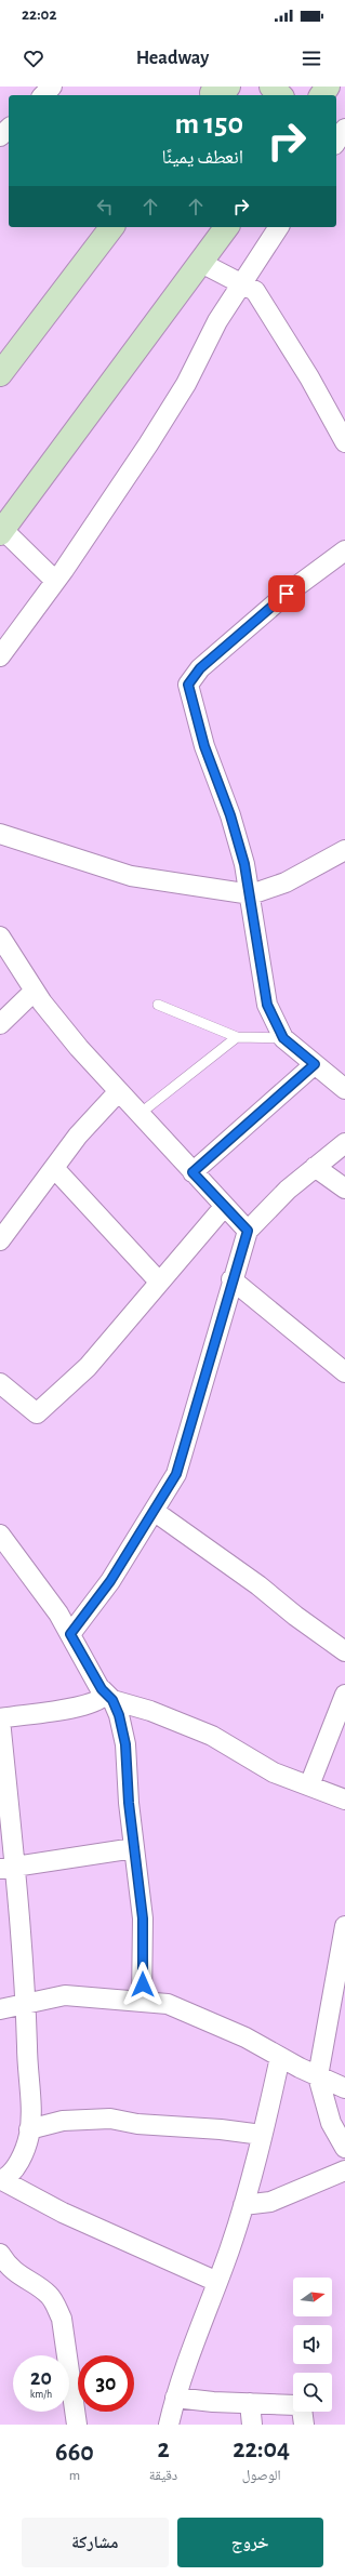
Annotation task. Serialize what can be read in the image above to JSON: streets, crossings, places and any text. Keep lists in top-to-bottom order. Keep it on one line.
{"north":"right","page":{"status":"22:02","header":"Headway","turn":["150 m","انعطف يمينًا"],"speed":"20 km/h","limit":"30","eta":["22:04","الوصول","2","دقيقة","660","m"],"buttons":["خروج","مشاركة"]}}
